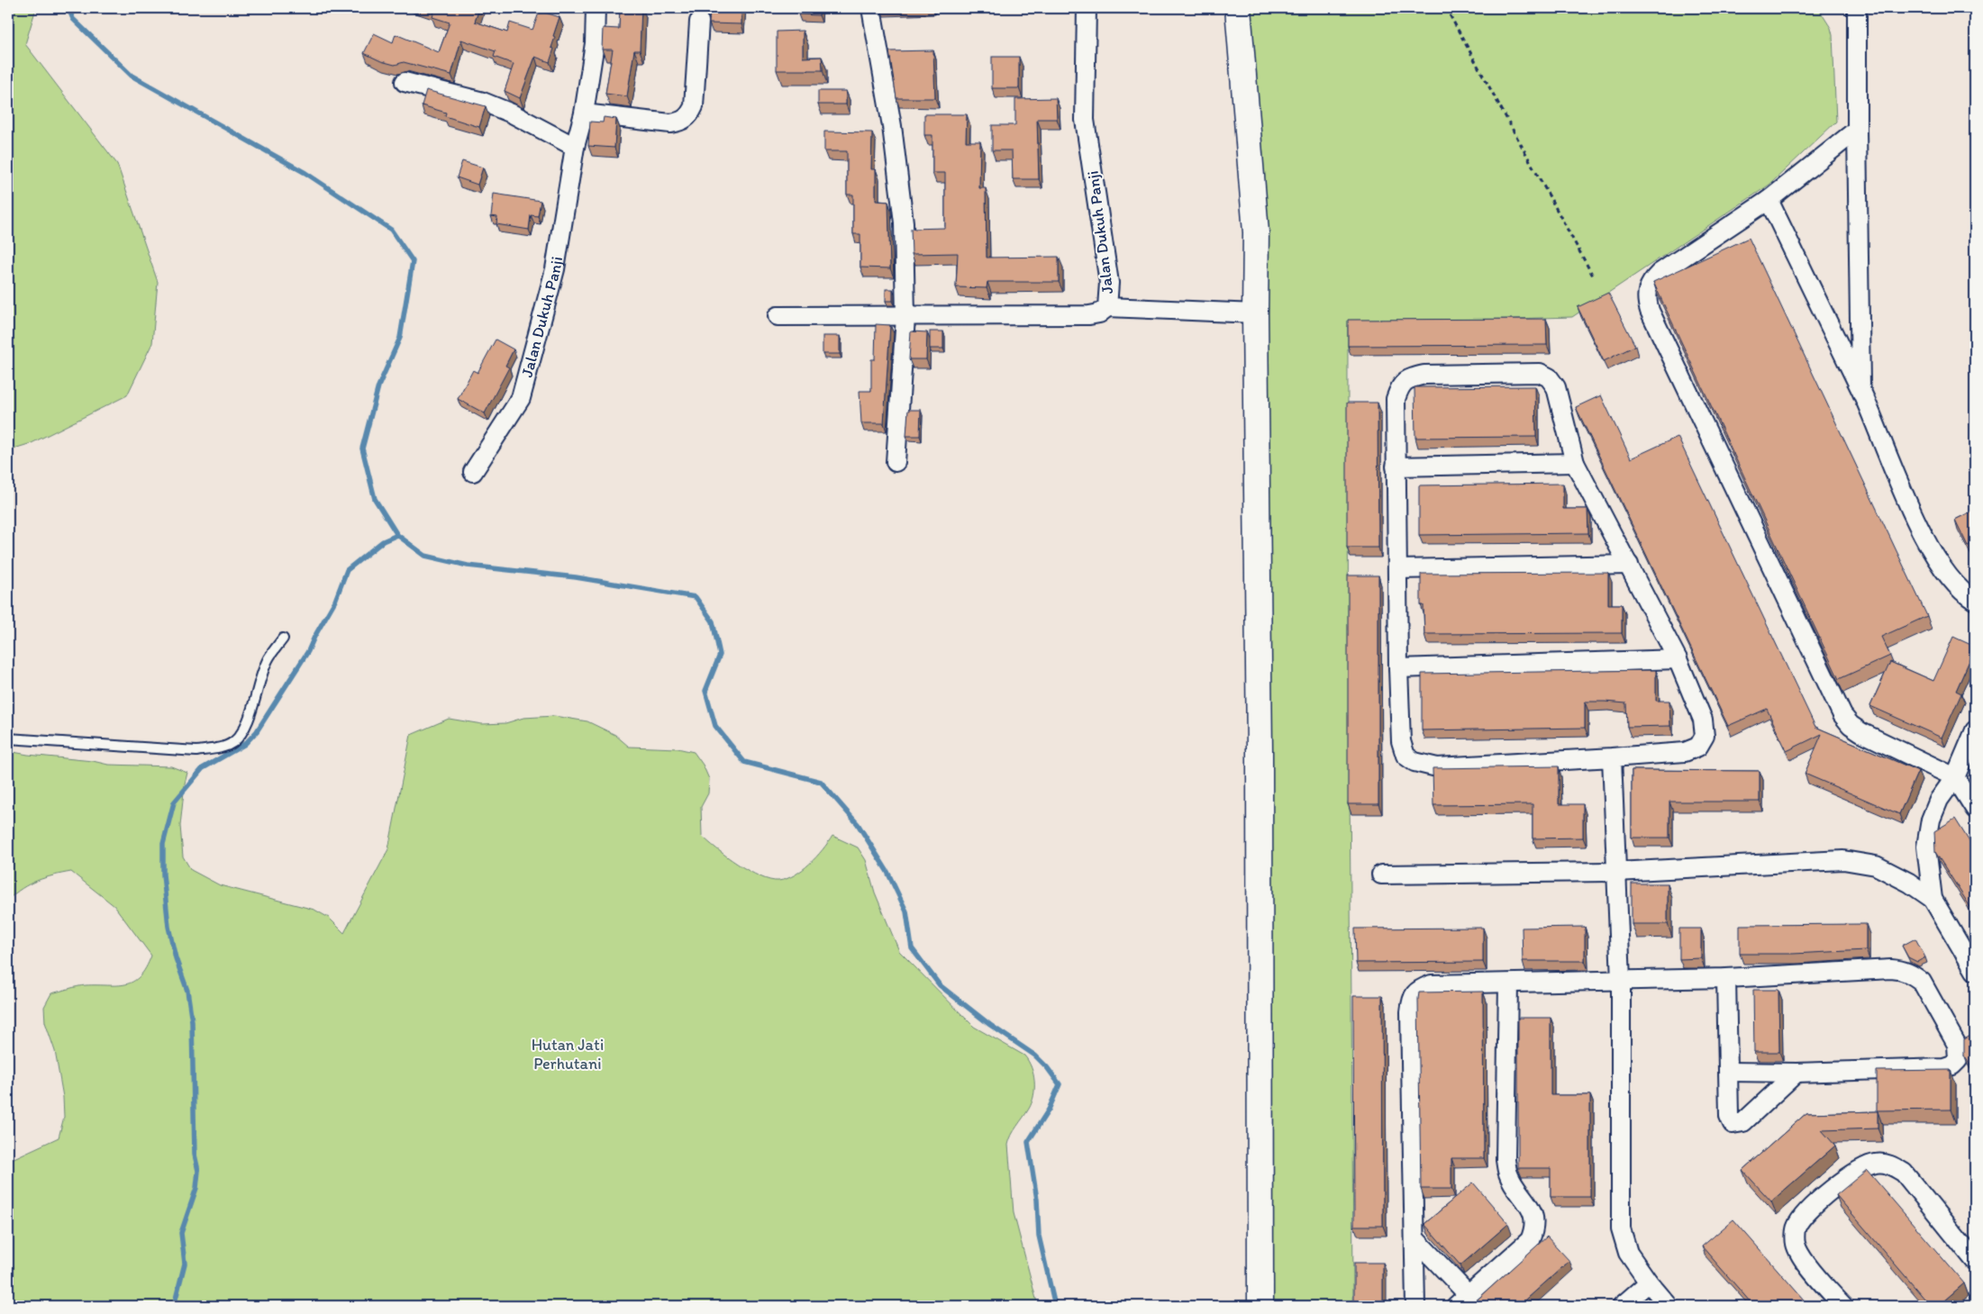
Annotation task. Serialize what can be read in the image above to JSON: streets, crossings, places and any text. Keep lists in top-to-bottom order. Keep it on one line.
{"streets":{"street":["Jalan Dukuh Panji"]},"parks":["Hutan Jati Perhutani"]}
